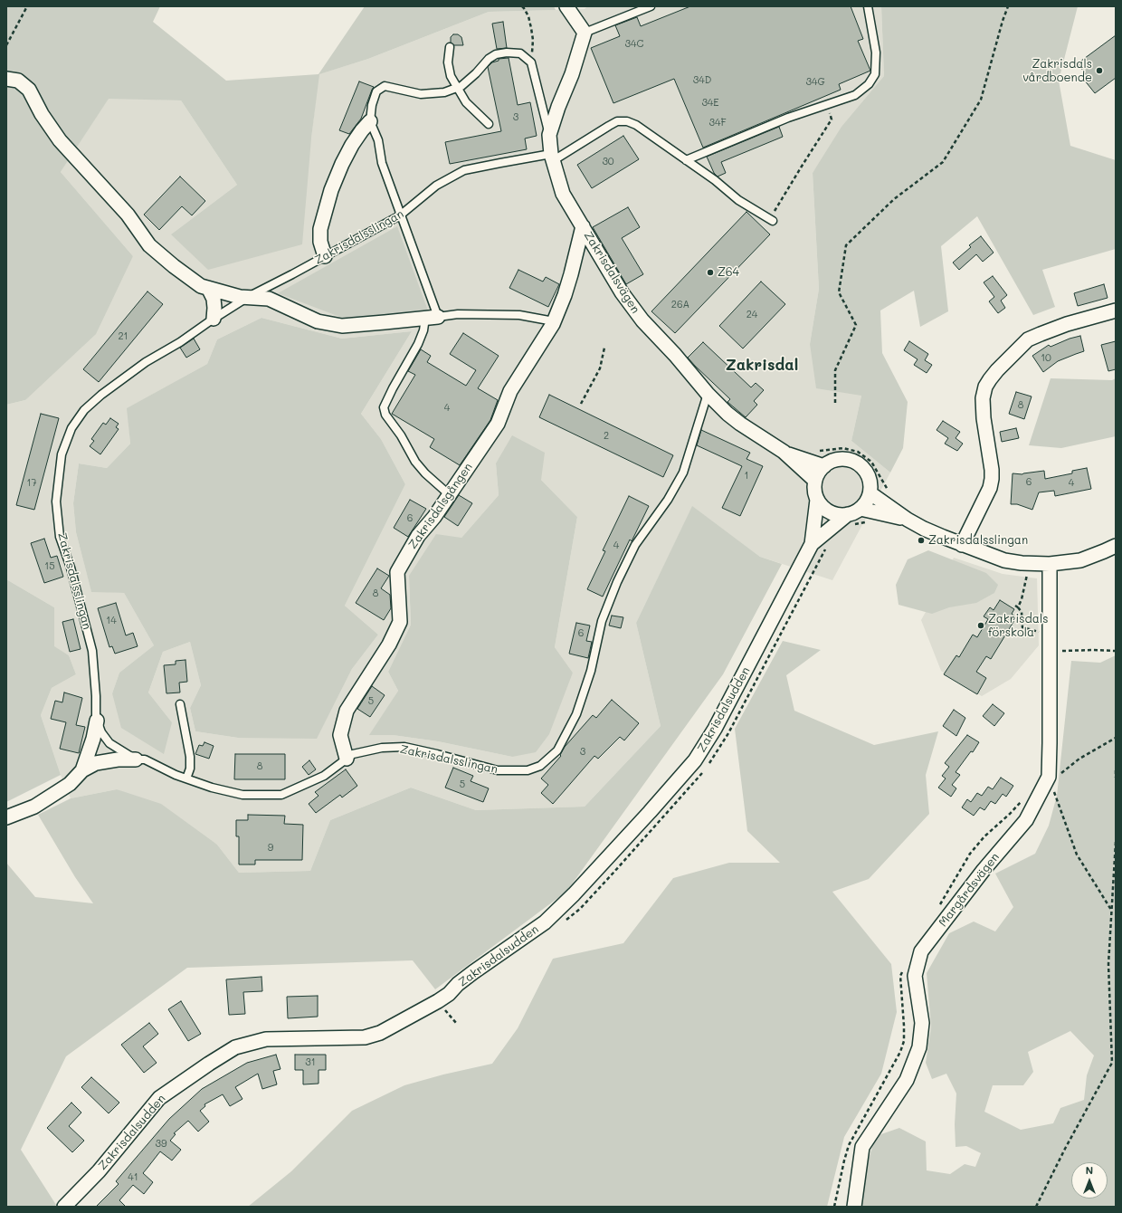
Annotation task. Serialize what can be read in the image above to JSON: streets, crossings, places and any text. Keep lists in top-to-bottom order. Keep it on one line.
{"streets":{"street":["Zakrisdalsslingan","Zakrisdalsvägen","Zakrisdalsgången","Zakrisdalsudden","Margårdsvägen"]},"crossings":[["Zakrisdalsslingan","Zakrisdalsvägen"],["Zakrisdalsslingan","Zakrisdalsgången"],["Zakrisdalsvägen","Zakrisdalsgången"],["Zakrisdalsvägen","Zakrisdalsudden"]],"districts":["Zakrisdal"],"places":["Zakrisdals vårdboende","Z64","Zakrisdalsslingan","Zakrisdals förskola"],"house_numbers":["34C","34D","34G","34E","3","34F","30","26A","24","21","10","8","4","2","1","6","17","4","6","4","15","8","14","6","5","3","8","5","9","31","39","41"],"north":"top"}
